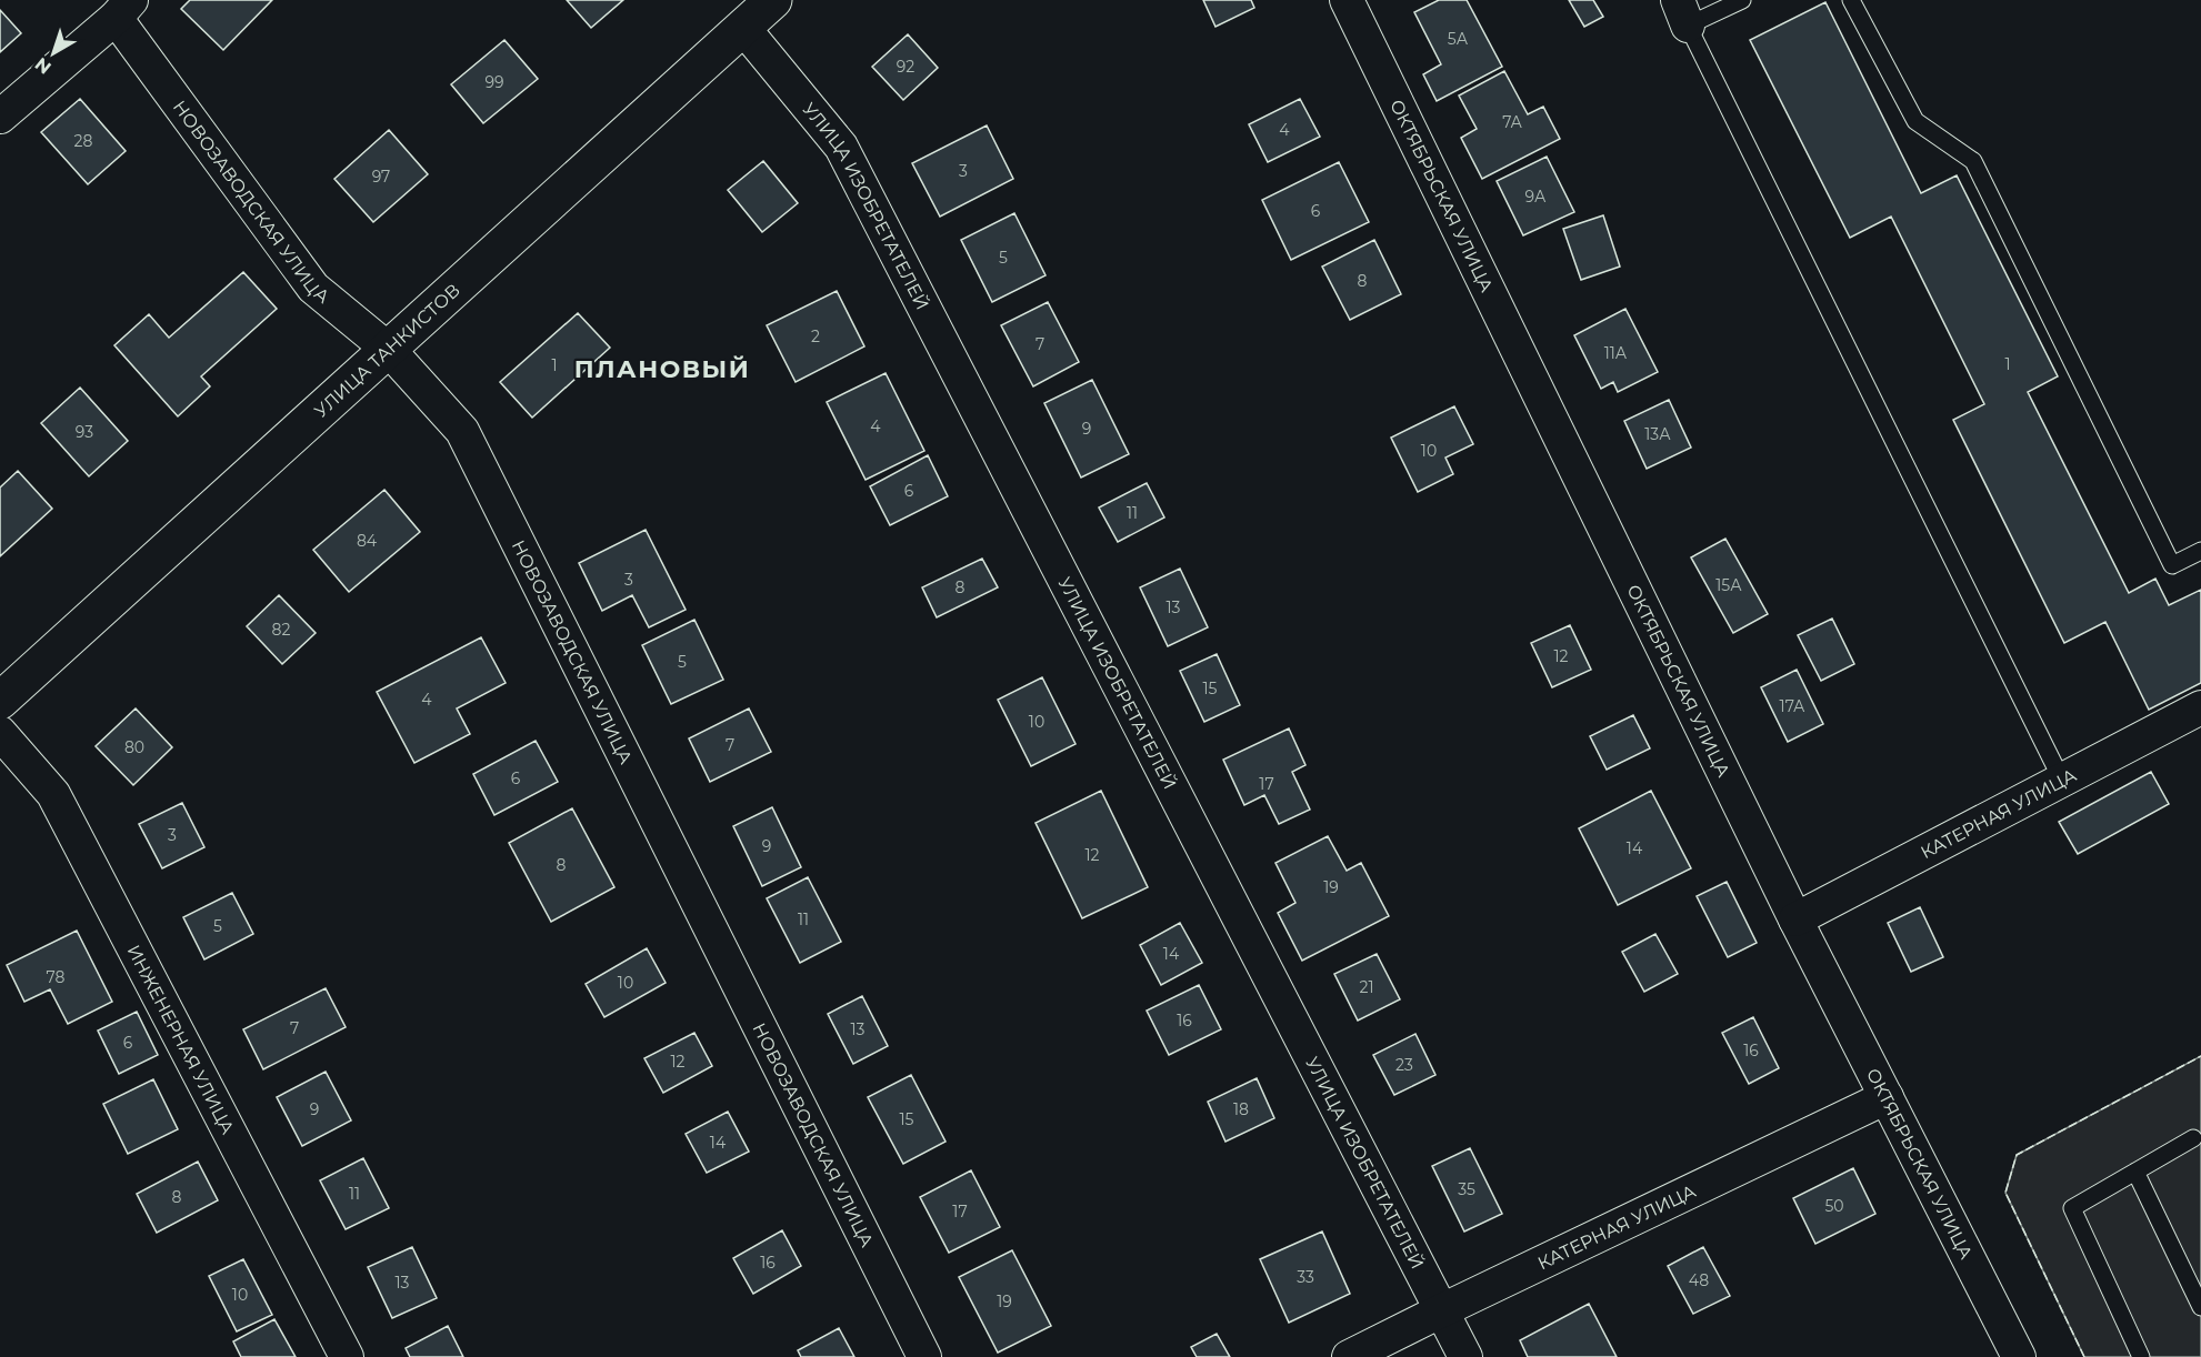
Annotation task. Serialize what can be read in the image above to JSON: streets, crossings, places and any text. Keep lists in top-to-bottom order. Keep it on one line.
{"streets":{"street":["ОКТЯБРЬСКАЯ УЛИЦА","НОВОЗАВОДСКАЯ УЛИЦА","УЛИЦА ИЗОБРЕТАТЕЛЕЙ","УЛИЦА ТАНКИСТОВ","КАТЕРНАЯ УЛИЦА","ИНЖЕНЕРНАЯ УЛИЦА"]},"crossings":[["ОКТЯБРЬСКАЯ УЛИЦА","КАТЕРНАЯ УЛИЦА"],["НОВОЗАВОДСКАЯ УЛИЦА","УЛИЦА ТАНКИСТОВ"],["УЛИЦА ИЗОБРЕТАТЕЛЕЙ","УЛИЦА ТАНКИСТОВ"],["УЛИЦА ИЗОБРЕТАТЕЛЕЙ","КАТЕРНАЯ УЛИЦА"]],"districts":["ПЛАНОВЫЙ"],"house_numbers":["5А","92","99","7А","4","28","3","97","9А","6","5","8","2","7","11А","1","1","4","9","93","13А","10","6","11","84","3","15А","8","13","82","12","5","15","4","17А","10","7","80","6","17","3","9","14","12","8","19","11","5","14","78","10","21","16","7","13","6","16","12","23","9","18","15","14","35","11","8","50","17","16","33","48","13","10","19"],"north":"bottom left"}
